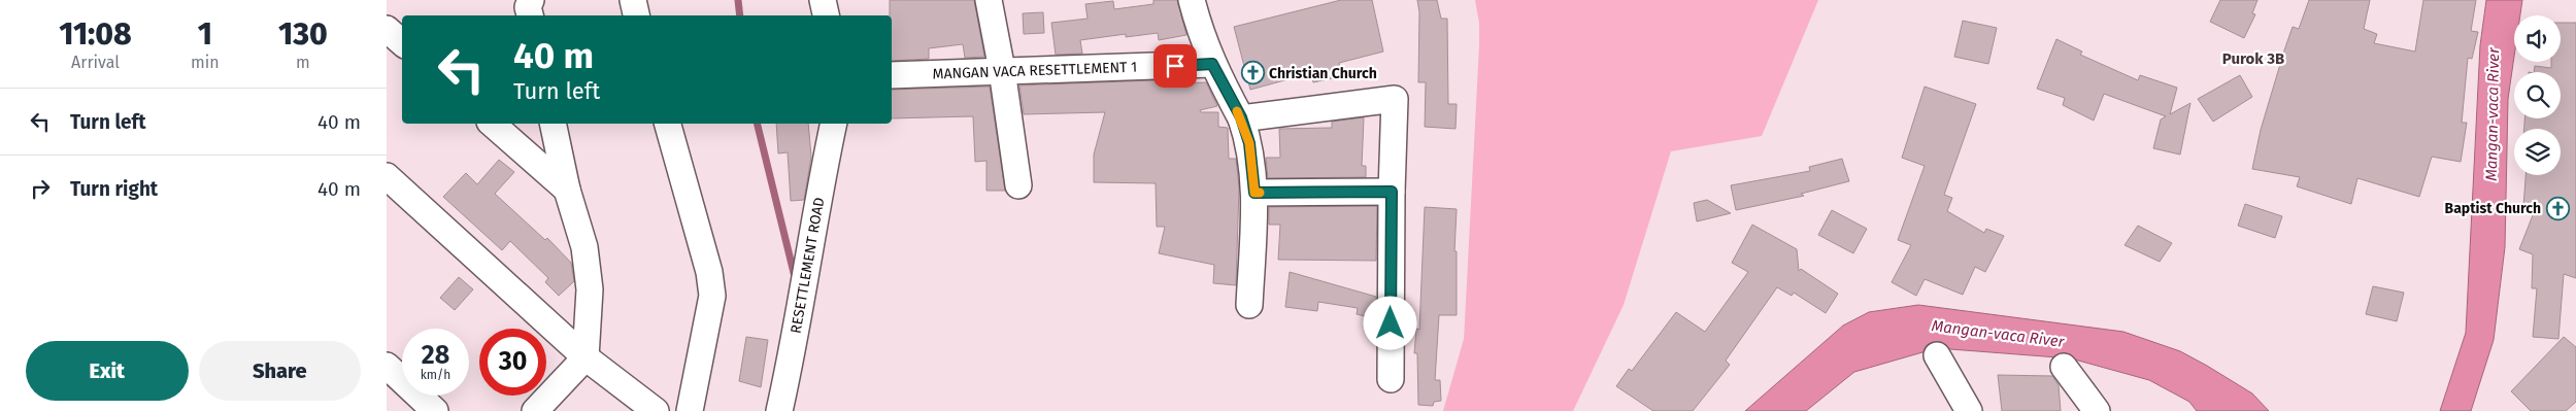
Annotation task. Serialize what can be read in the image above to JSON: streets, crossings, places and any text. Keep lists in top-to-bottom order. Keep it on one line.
{"streets":{"street":["MANGAN VACA RESETTLEMENT 1","RESETTLEMENT ROAD"]},"districts":["Purok 3B"],"water":["Mangan-vaca River"],"places":{"church":["Christian Church","Baptist Church"]},"page":{"eta":["11:08","Arrival","1","min","130","m"],"turn":["40 m","Turn left"],"list":[{"name":"Turn left","value":"40 m"},{"name":"Turn right","value":"40 m"}],"speed":"28 km/h","limit":"30","buttons":["Exit","Share"]}}
